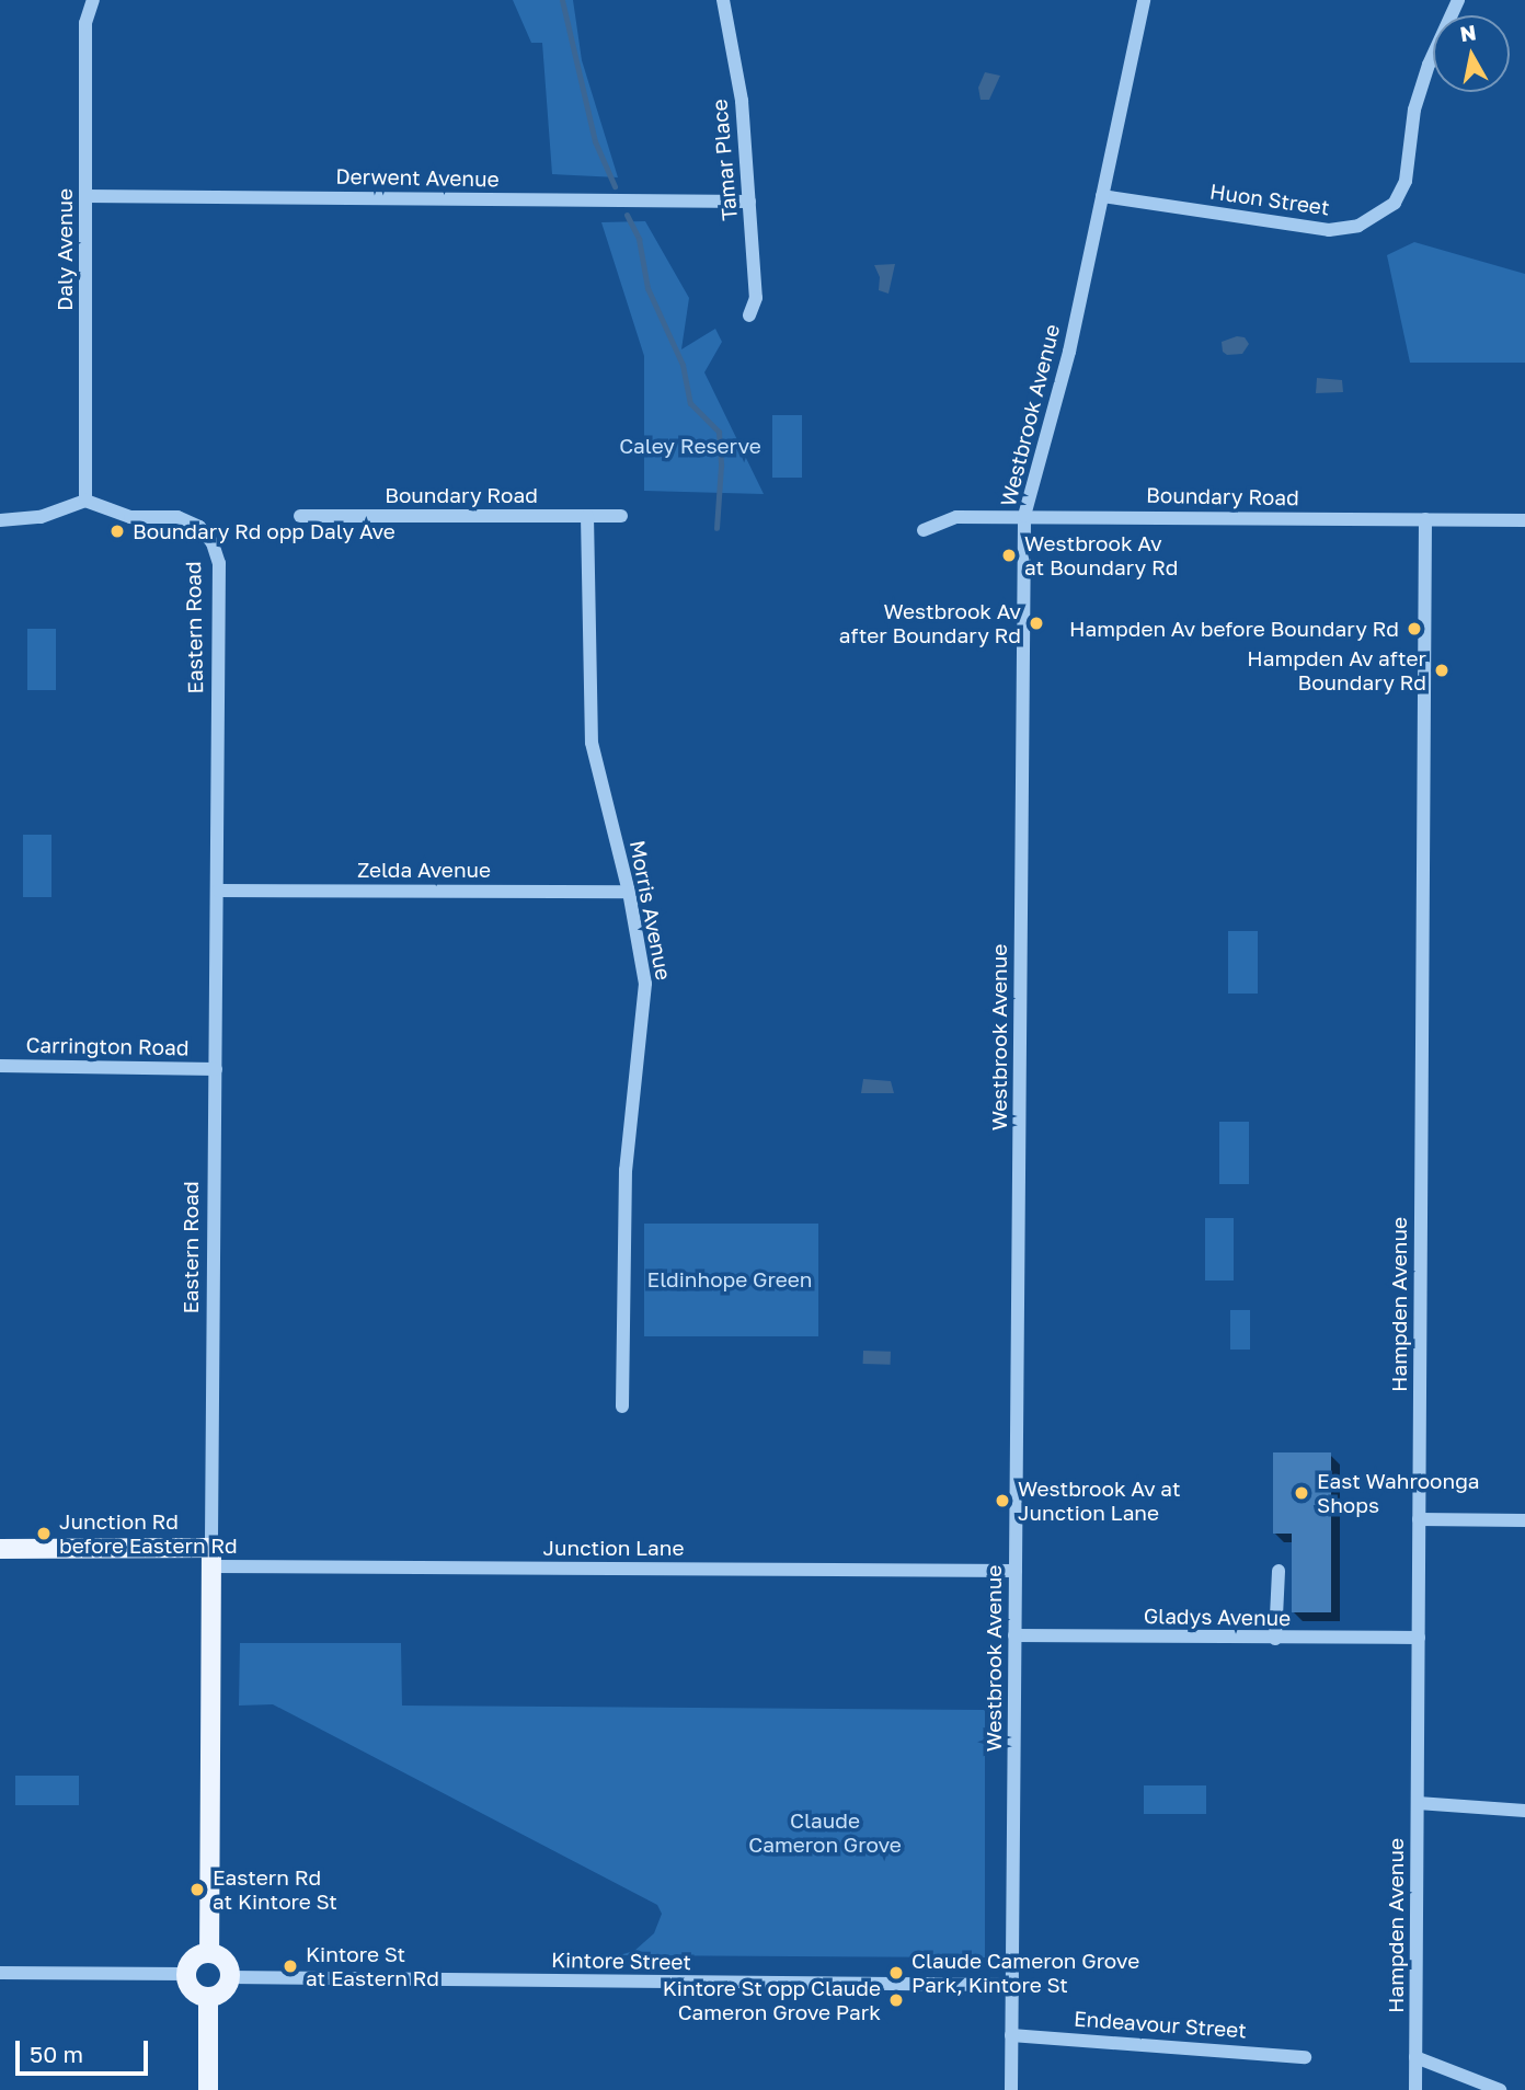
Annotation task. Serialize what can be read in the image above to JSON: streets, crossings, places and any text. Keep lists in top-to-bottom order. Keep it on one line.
{"streets":{"main road":["Eastern Road"],"street":["Tamar Place","Derwent Avenue","Huon Street","Daly Avenue","Westbrook Avenue","Boundary Road","Zelda Avenue","Morris Avenue","Carrington Road","Hampden Avenue","Junction Lane","Gladys Avenue","Kintore Street","Endeavour Street"]},"crossings":[["Tamar Place","Derwent Avenue"],["Derwent Avenue","Daly Avenue"],["Huon Street","Westbrook Avenue"],["Daly Avenue","Eastern Road"],["Westbrook Avenue","Boundary Road"],["Westbrook Avenue","Junction Lane"],["Westbrook Avenue","Gladys Avenue"],["Westbrook Avenue","Kintore Street"],["Westbrook Avenue","Endeavour Street"],["Boundary Road","Morris Avenue"],["Boundary Road","Hampden Avenue"],["Eastern Road","Zelda Avenue"],["Eastern Road","Carrington Road"],["Eastern Road","Junction Lane"],["Eastern Road","Kintore Street"],["Zelda Avenue","Morris Avenue"],["Hampden Avenue","Gladys Avenue"]],"parks":["Caley Reserve","Eldinhope Green","Claude Cameron Grove"],"places":["Boundary Rd opp Daly Ave","Westbrook Av at Boundary Rd","Westbrook Av after Boundary Rd","Hampden Av before Boundary Rd","Hampden Av after Boundary Rd","East Wahroonga Shops","Westbrook Av at Junction Lane","Junction Rd before Eastern Rd","Eastern Rd at Kintore St","Kintore St at Eastern Rd","Claude Cameron Grove Park, Kintore St","Kintore St opp Claude Cameron Grove Park"],"scale_bar":"50 m","north":"top"}
